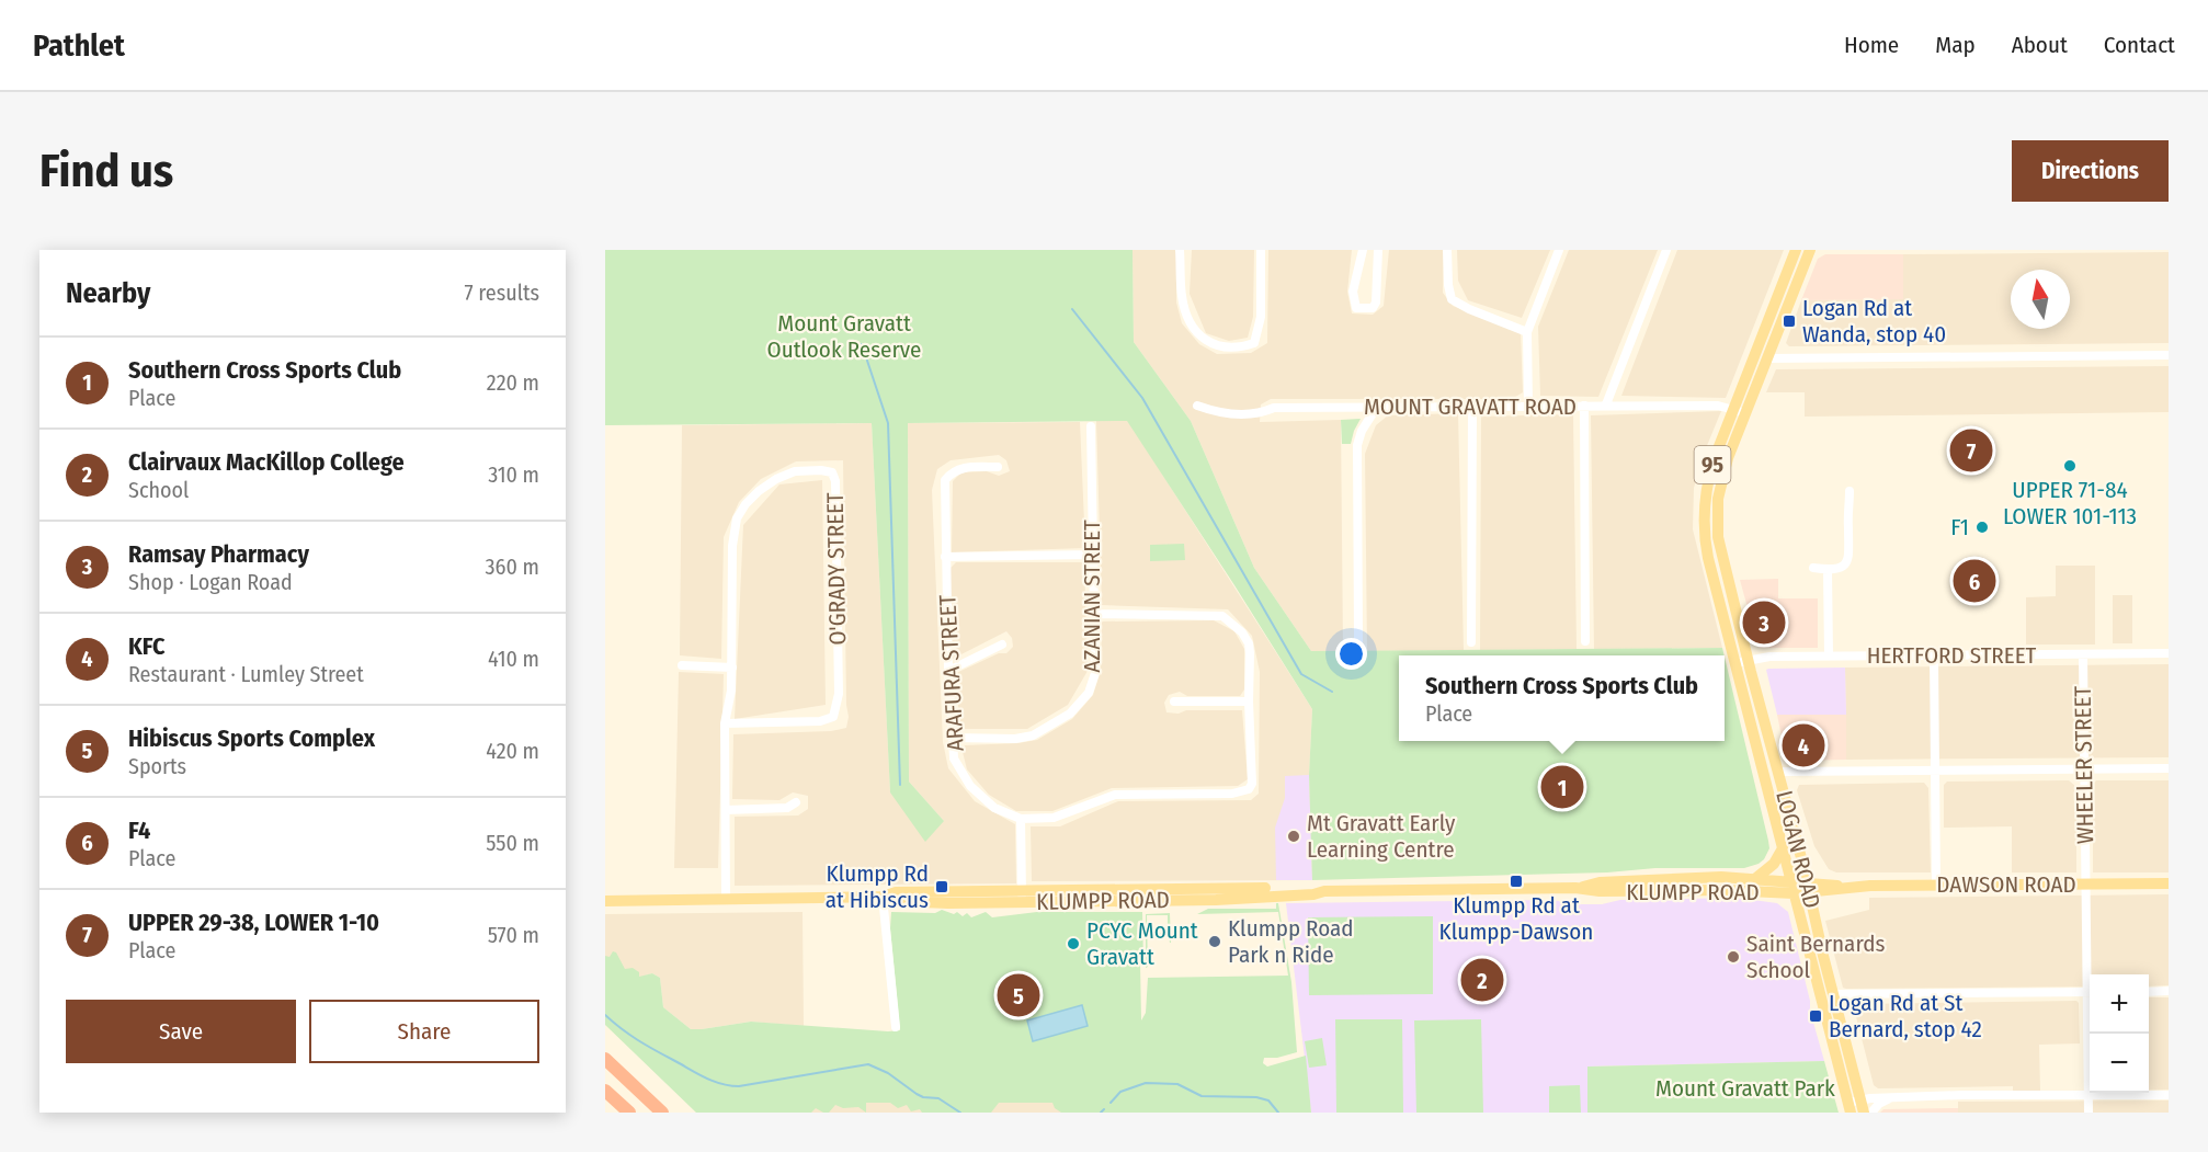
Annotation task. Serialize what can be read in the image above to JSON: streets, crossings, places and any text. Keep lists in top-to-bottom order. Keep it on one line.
{"streets":{"main road":["95","LOGAN ROAD","DAWSON ROAD","KLUMPP ROAD"],"street":["MOUNT GRAVATT ROAD","O'GRADY STREET","AZANIAN STREET","HERTFORD STREET","ARAFURA STREET","WHEELER STREET"]},"crossings":[["MOUNT GRAVATT ROAD","LOGAN ROAD"],["O'GRADY STREET","KLUMPP ROAD"],["AZANIAN STREET","ARAFURA STREET"],["HERTFORD STREET","WHEELER STREET"],["HERTFORD STREET","LOGAN ROAD"],["WHEELER STREET","DAWSON ROAD"],["LOGAN ROAD","DAWSON ROAD"],["LOGAN ROAD","KLUMPP ROAD"],["DAWSON ROAD","KLUMPP ROAD"]],"parks":["Mount Gravatt Outlook Reserve","Mount Gravatt Park"],"places":{"transit":["Logan Rd at Wanda, stop 40","Klumpp Rd at Klumpp-Dawson","Klumpp Rd at Hibiscus","Logan Rd at St Bernard, stop 42"],"other":["UPPER 71-84 LOWER 101-113","F1","Mt Gravatt Early Learning Centre","Klumpp Road Park n Ride","PCYC Mount Gravatt","Saint Bernards School"]},"north":"top","page":{"header":"Pathlet","nav":["Home","Map","About","Contact"],"buttons":["Directions",["Save","Share"]],"title":"Find us","heading":["Nearby","7 results"],"list":[{"mark":"1","name":"Southern Cross Sports Club","note":"Place","value":"220 m"},{"mark":"2","name":"Clairvaux MacKillop College","note":"School","value":"310 m"},{"mark":"3","name":"Ramsay Pharmacy","note":"Shop · Logan Road","value":"360 m"},{"mark":"4","name":"KFC","note":"Restaurant · Lumley Street","value":"410 m"},{"mark":"5","name":"Hibiscus Sports Complex","note":"Sports","value":"420 m"},{"mark":"6","name":"F4","note":"Place","value":"550 m"},{"mark":"7","name":"UPPER 29-38, LOWER 1-10","note":"Place","value":"570 m"}],"pins":["7","6","3","4","1","2","5"],"popup":["Southern Cross Sports Club","Place"],"map_buttons":["+","−"]}}
